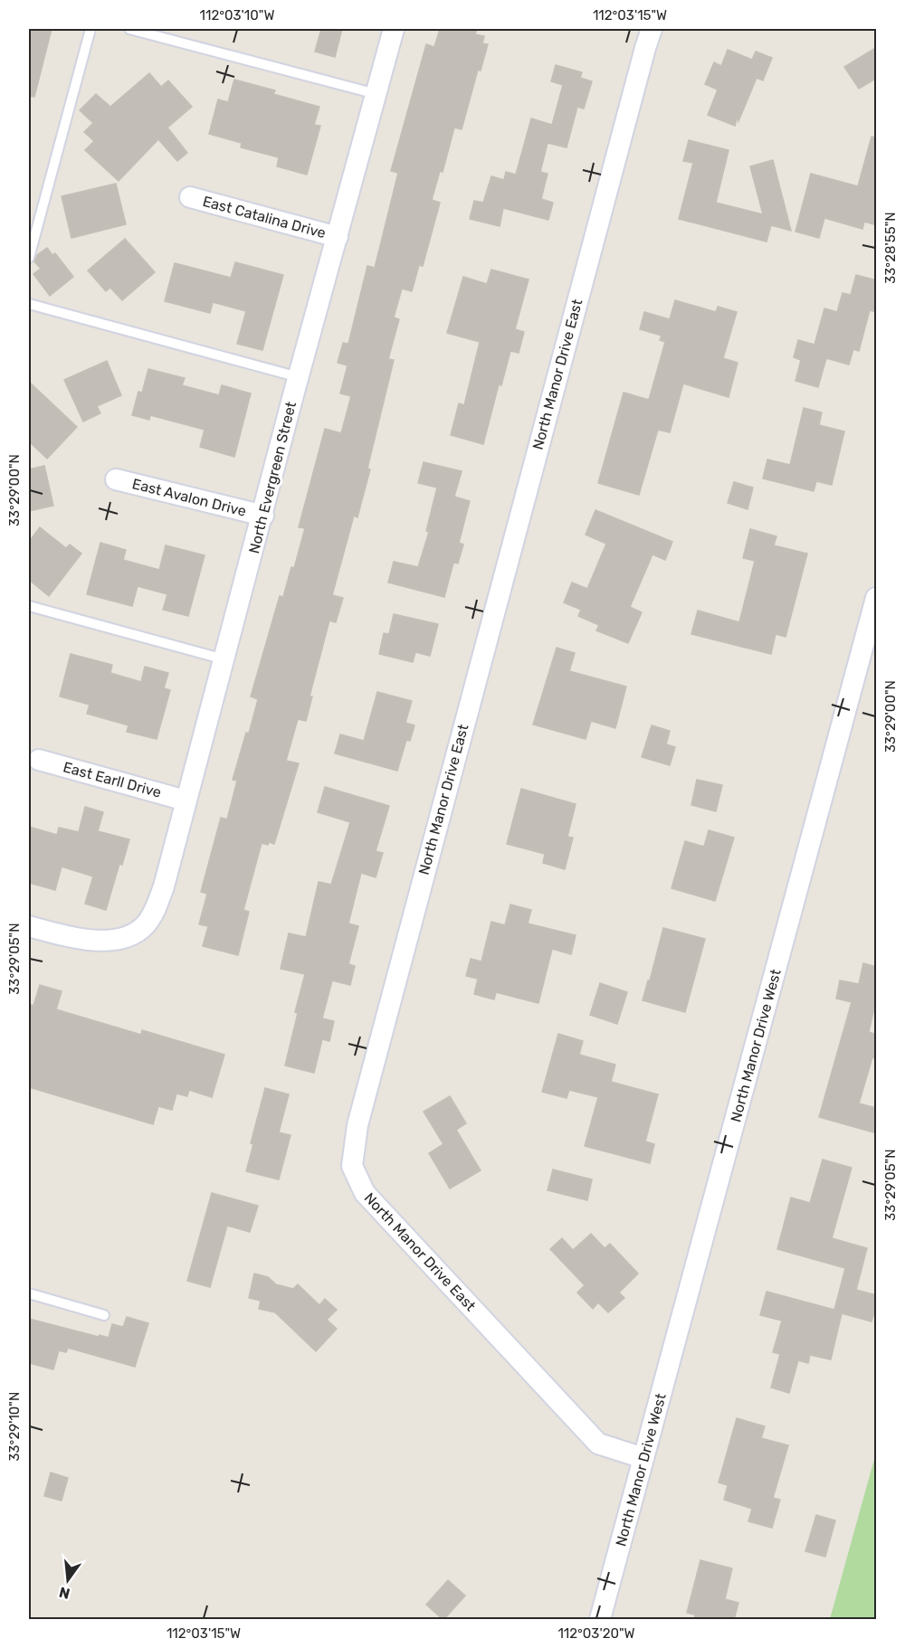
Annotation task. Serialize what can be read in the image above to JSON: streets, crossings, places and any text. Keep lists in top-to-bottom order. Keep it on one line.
{"streets":{"street":["East Catalina Drive","North Manor Drive East","North Evergreen Street","East Avalon Drive","East Earll Drive","North Manor Drive West"]},"crossings":[["East Catalina Drive","North Evergreen Street"],["North Manor Drive East","North Manor Drive West"],["North Evergreen Street","East Avalon Drive"],["North Evergreen Street","East Earll Drive"]],"north":"bottom","coordinates":["112°03'10\"W","112°03'15\"W","33°28'55\"N","33°29'00\"N","33°29'05\"N","33°29'10\"N","112°03'20\"W"]}
